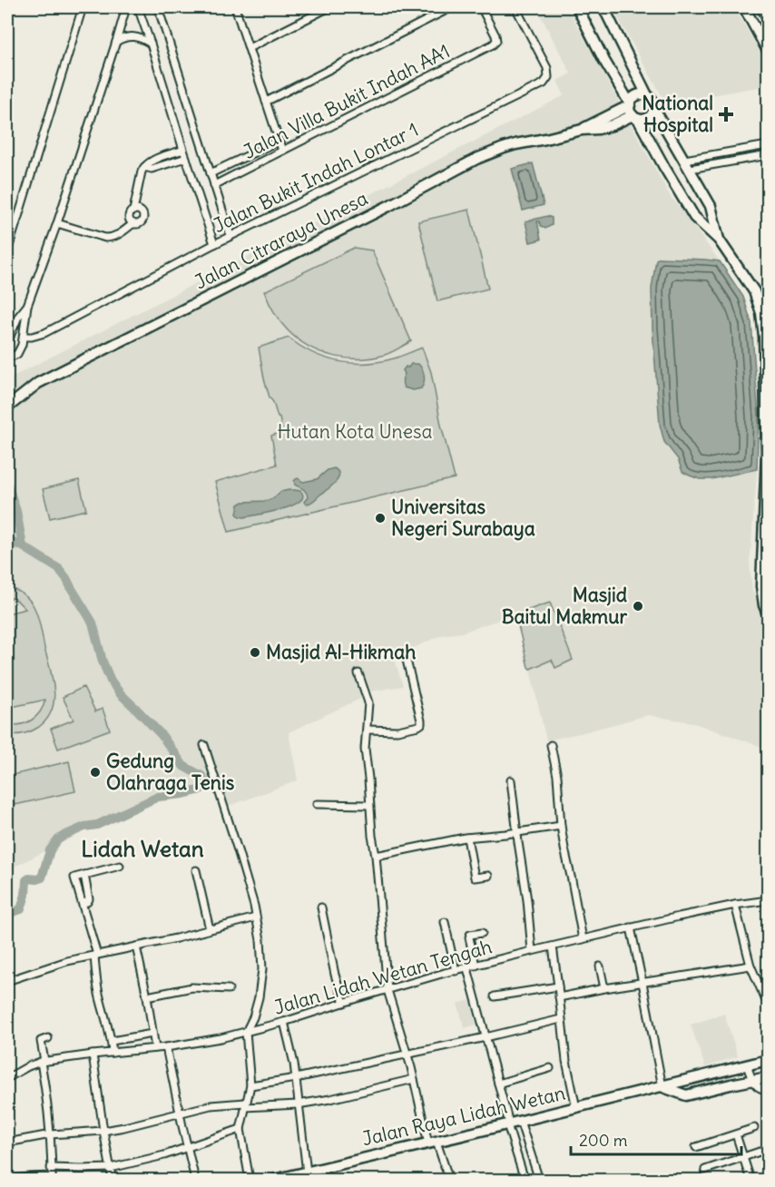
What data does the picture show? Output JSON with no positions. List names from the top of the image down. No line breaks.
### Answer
{"streets":{"main road":["Jalan Citraraya Unesa","Jalan Raya Lidah Wetan"],"street":["Jalan Villa Bukit Indah AA1","Jalan Bukit Indah Lontar 1","Jalan Lidah Wetan Tengah"]},"districts":["Lidah Wetan"],"parks":["Hutan Kota Unesa"],"places":{"health":["National Hospital"],"other":["Universitas Negeri Surabaya","Masjid Baitul Makmur","Masjid Al-Hikmah","Gedung Olahraga Tenis"]},"scale_bar":"200 m"}
